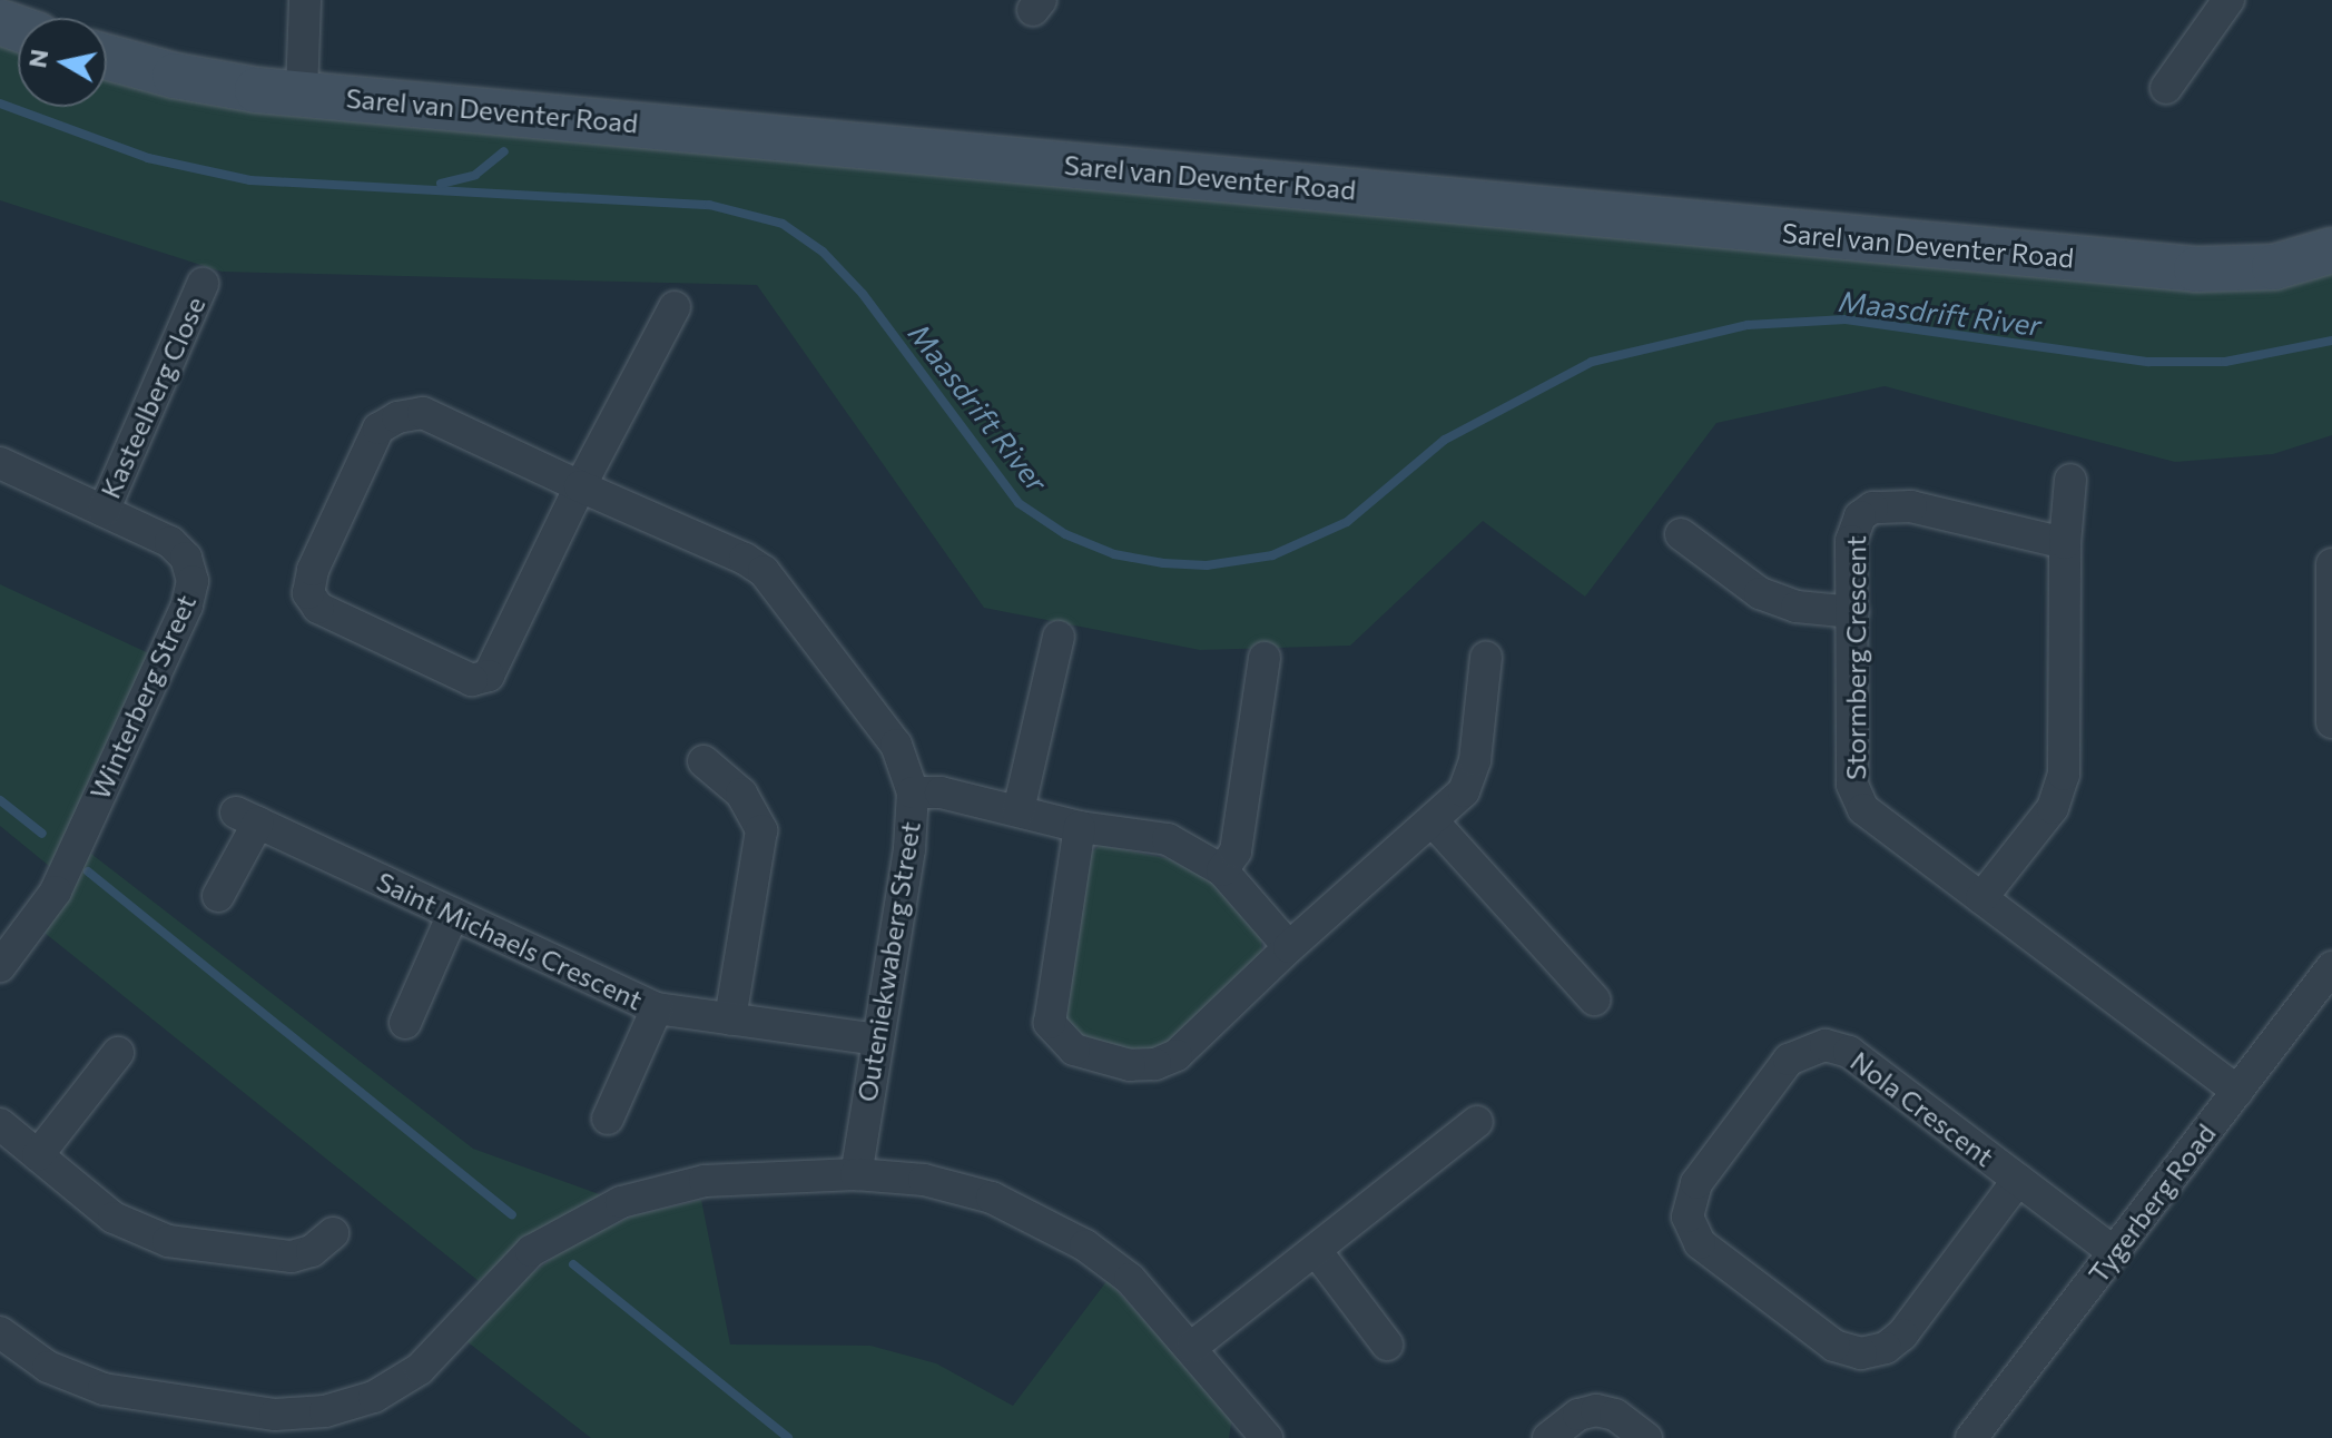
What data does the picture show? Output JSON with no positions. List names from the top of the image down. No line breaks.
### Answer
{"streets":{"street":["Sarel van Deventer Road","Kasteelberg Close","Stormberg Crescent","Winterberg Street","Saint Michaels Crescent","Outeniekwaberg Street","Nola Crescent","Tygerberg Road"]},"crossings":[["Kasteelberg Close","Winterberg Street"],["Stormberg Crescent","Tygerberg Road"],["Saint Michaels Crescent","Outeniekwaberg Street"],["Nola Crescent","Tygerberg Road"]],"water":["Maasdrift River"],"north":"left"}
